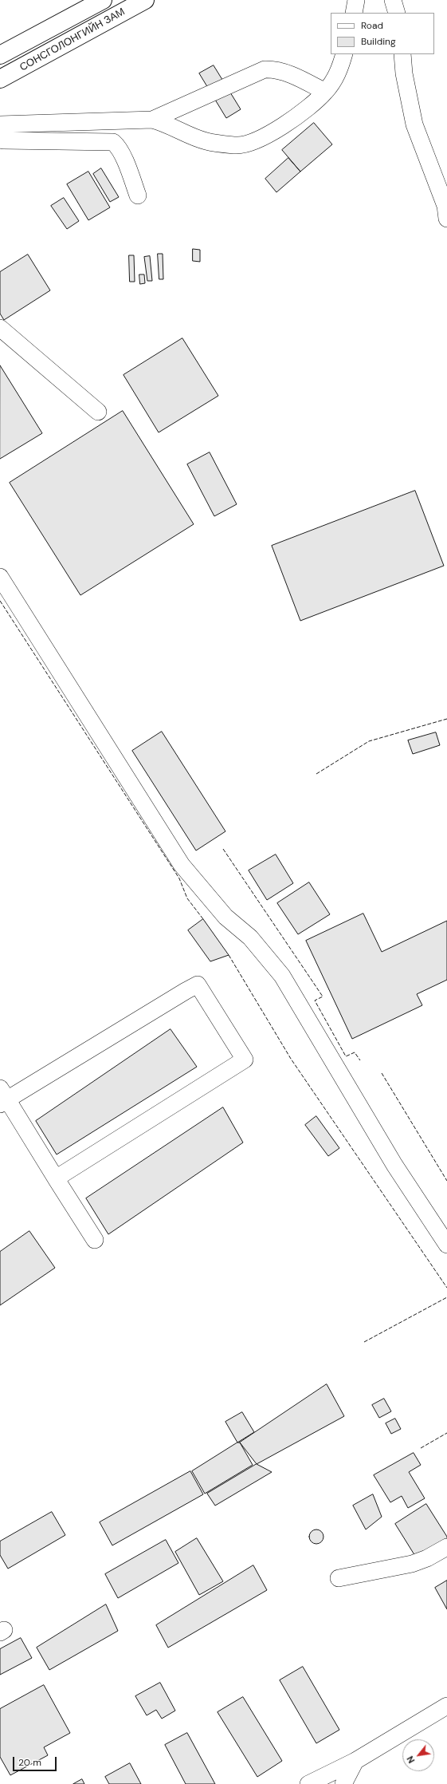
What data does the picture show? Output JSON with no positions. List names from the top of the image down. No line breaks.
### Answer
{"streets":{"main road":["СОНСГОЛОНГИЙН ЗАМ"]},"legend":["Road","Building"],"scale_bar":"20 m","north":"bottom left"}
